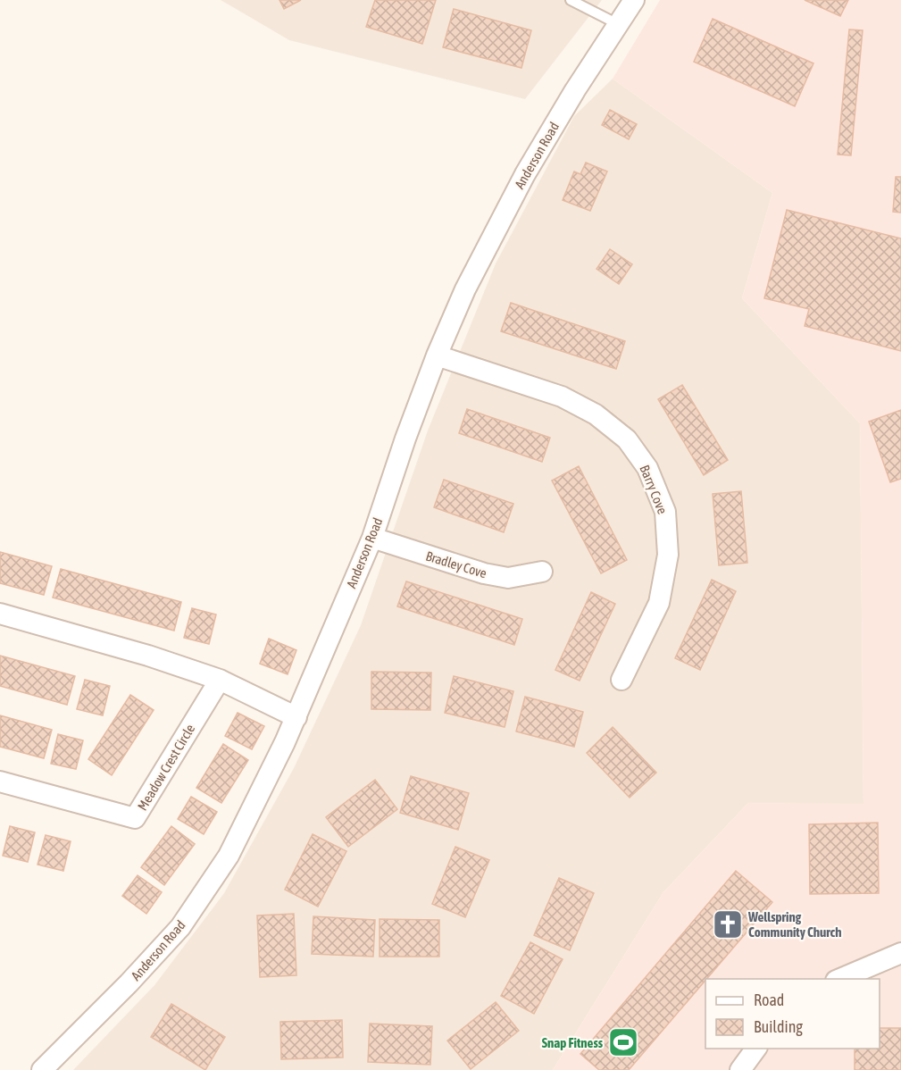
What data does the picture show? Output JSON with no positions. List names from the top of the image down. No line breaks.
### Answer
{"streets":{"street":["Anderson Road","Barry Cove","Bradley Cove","Meadow Crest Circle"]},"crossings":[["Anderson Road","Barry Cove"],["Anderson Road","Bradley Cove"]],"places":{"church":["Wellspring Community Church"],"sports":["Snap Fitness"]},"legend":["Road","Building"]}
